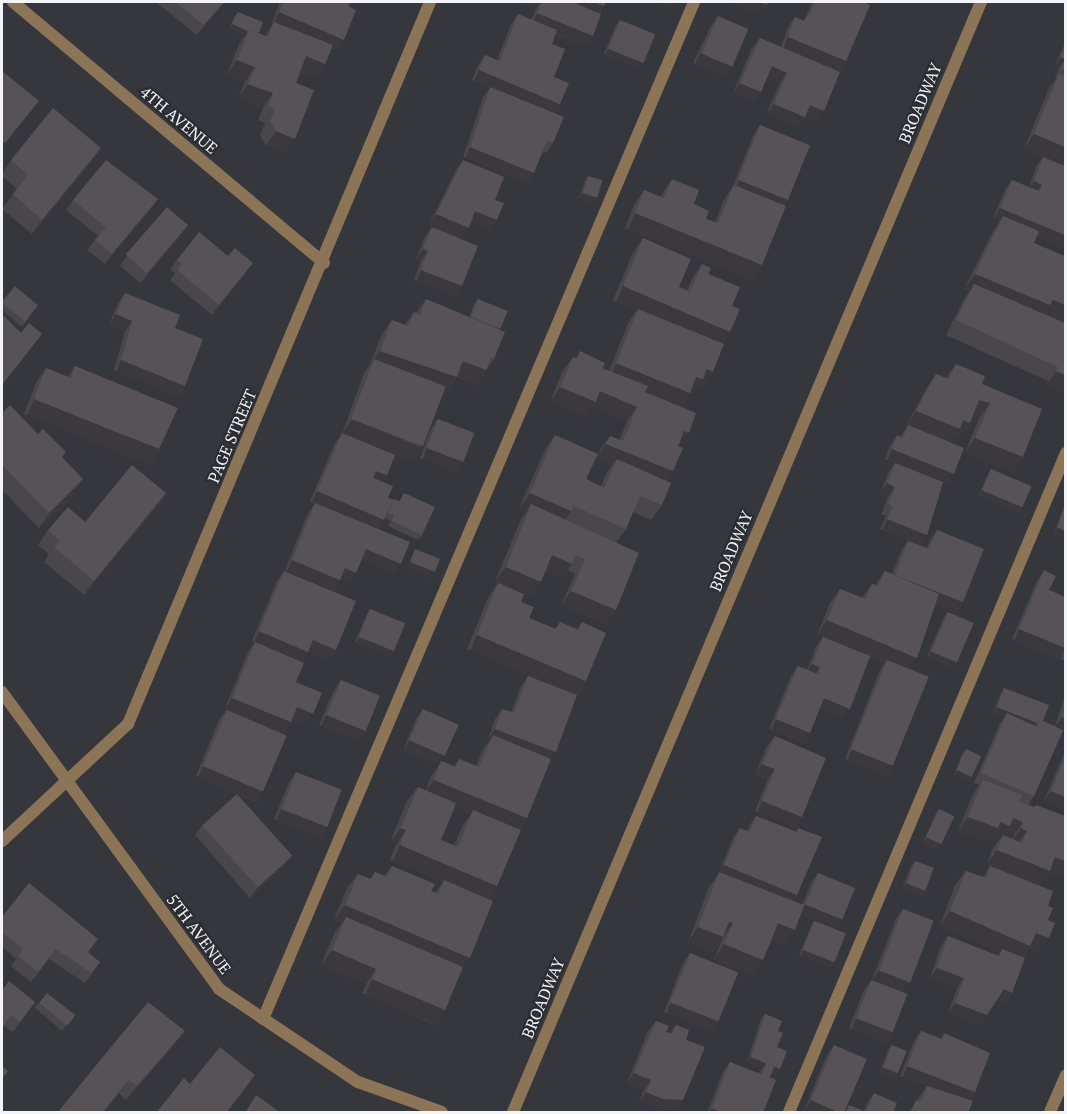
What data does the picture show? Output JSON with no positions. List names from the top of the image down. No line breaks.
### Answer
{"streets":{"street":["BROADWAY","4TH AVENUE","PAGE STREET","5TH AVENUE"]},"crossings":[["4TH AVENUE","PAGE STREET"],["PAGE STREET","5TH AVENUE"]]}
